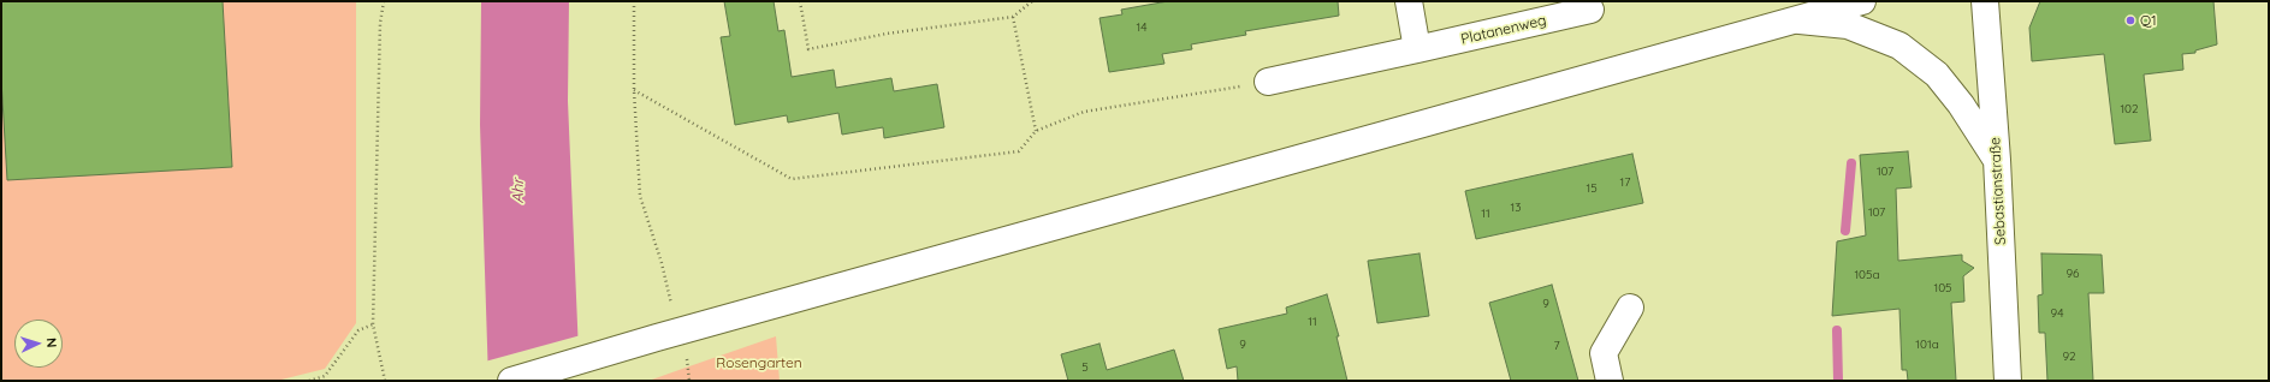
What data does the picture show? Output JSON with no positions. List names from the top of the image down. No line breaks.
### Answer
{"streets":{"main road":["Platanenweg","Sebastianstraße"]},"water":["Ahr"],"parks":["Rosengarten"],"places":["Q1"],"house_numbers":["14","102","107","17","15","13","107","11","96","105a","105","9","94","11","9","101a","7","92","5"],"north":"right"}
